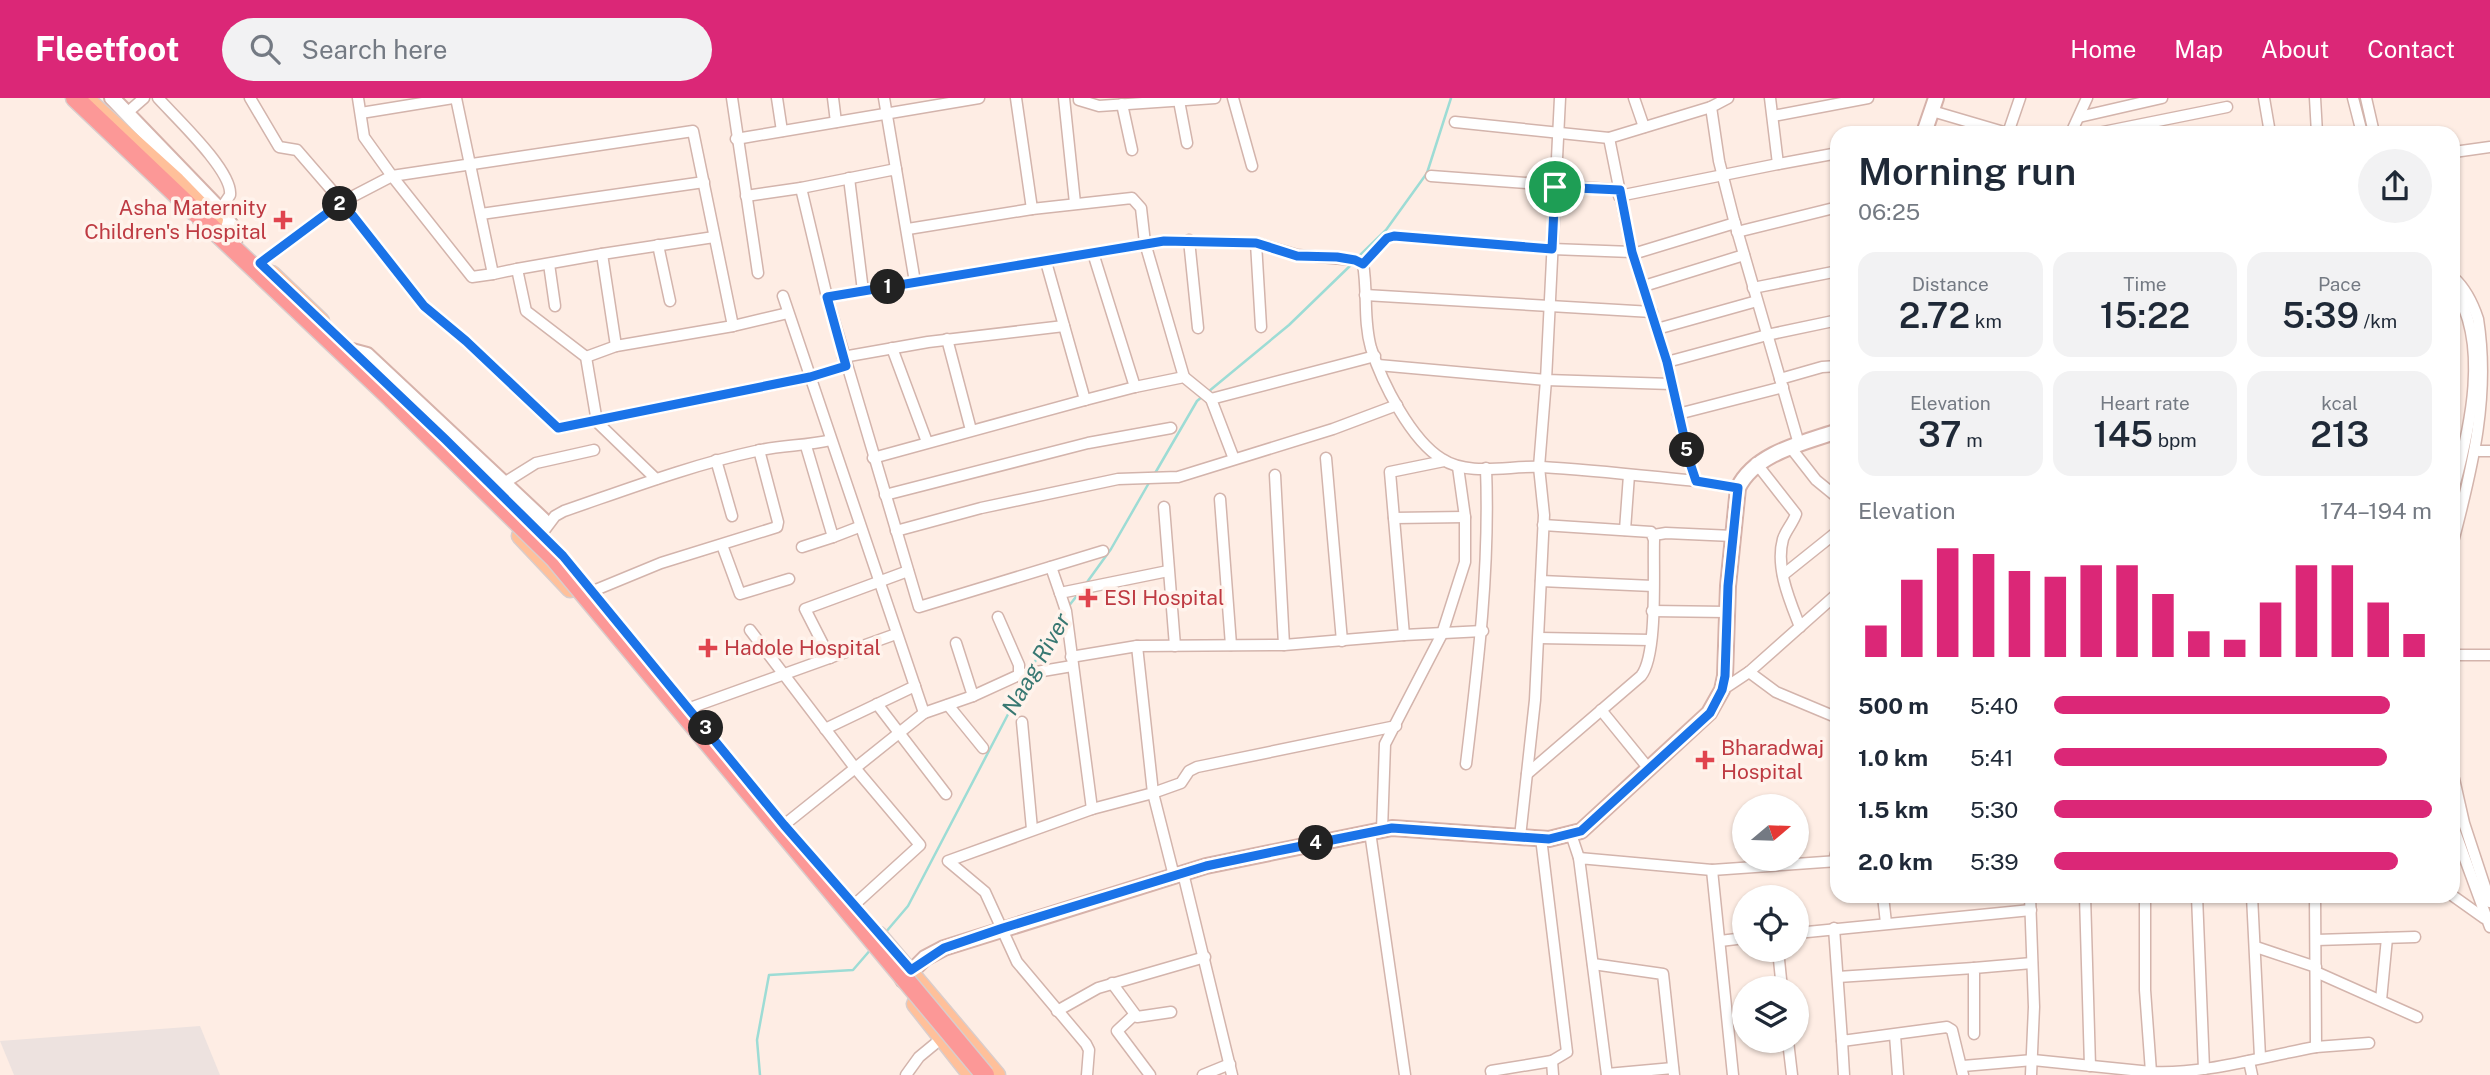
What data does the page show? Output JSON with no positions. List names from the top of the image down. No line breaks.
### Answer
{"water":["Naag River"],"places":{"health":["Asha Maternity Children's Hospital","ESI Hospital","Hadole Hospital","Bharadwaj Hospital"]},"north":"right","page":{"header":"Fleetfoot","search":"Search here","nav":["Home","Map","About","Contact"],"heading":["Morning run","06:25"],"pins":["2","1","5","3","4"],"stats":[["Distance","2.72 km"],["Time","15:22"],["Pace","5:39 /km"],["Elevation","37 m"],["Heart rate","145 bpm"],["kcal","213"]],"chart":["Elevation","174–194 m"],"list":[{"name":"500 m","note":"5:40"},{"name":"1.0 km","note":"5:41"},{"name":"1.5 km","note":"5:30"},{"name":"2.0 km","note":"5:39"}]}}
